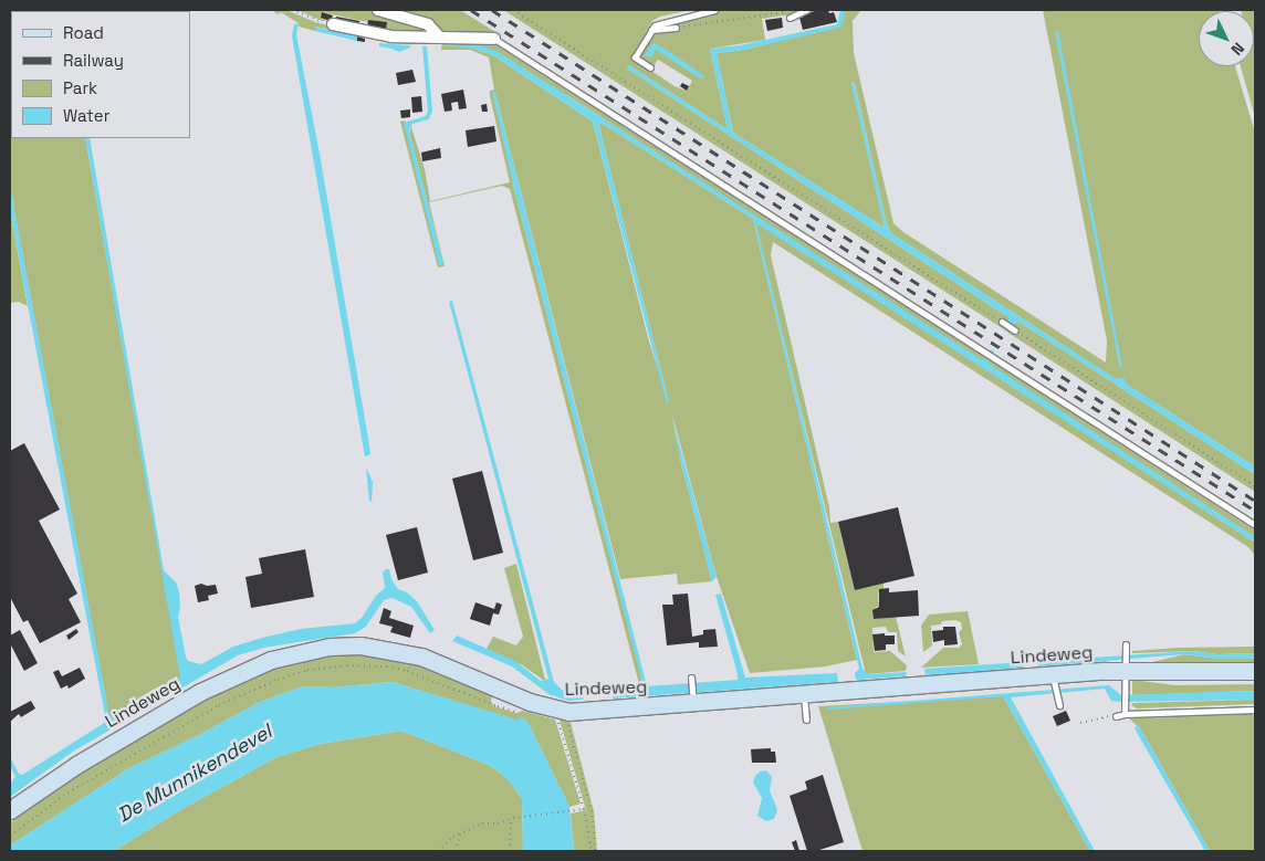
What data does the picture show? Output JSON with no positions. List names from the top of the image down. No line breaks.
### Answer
{"streets":{"main road":["Lindeweg"]},"water":["De Munnikendevel"],"legend":["Road","Railway","Park","Water"],"north":"bottom right"}
